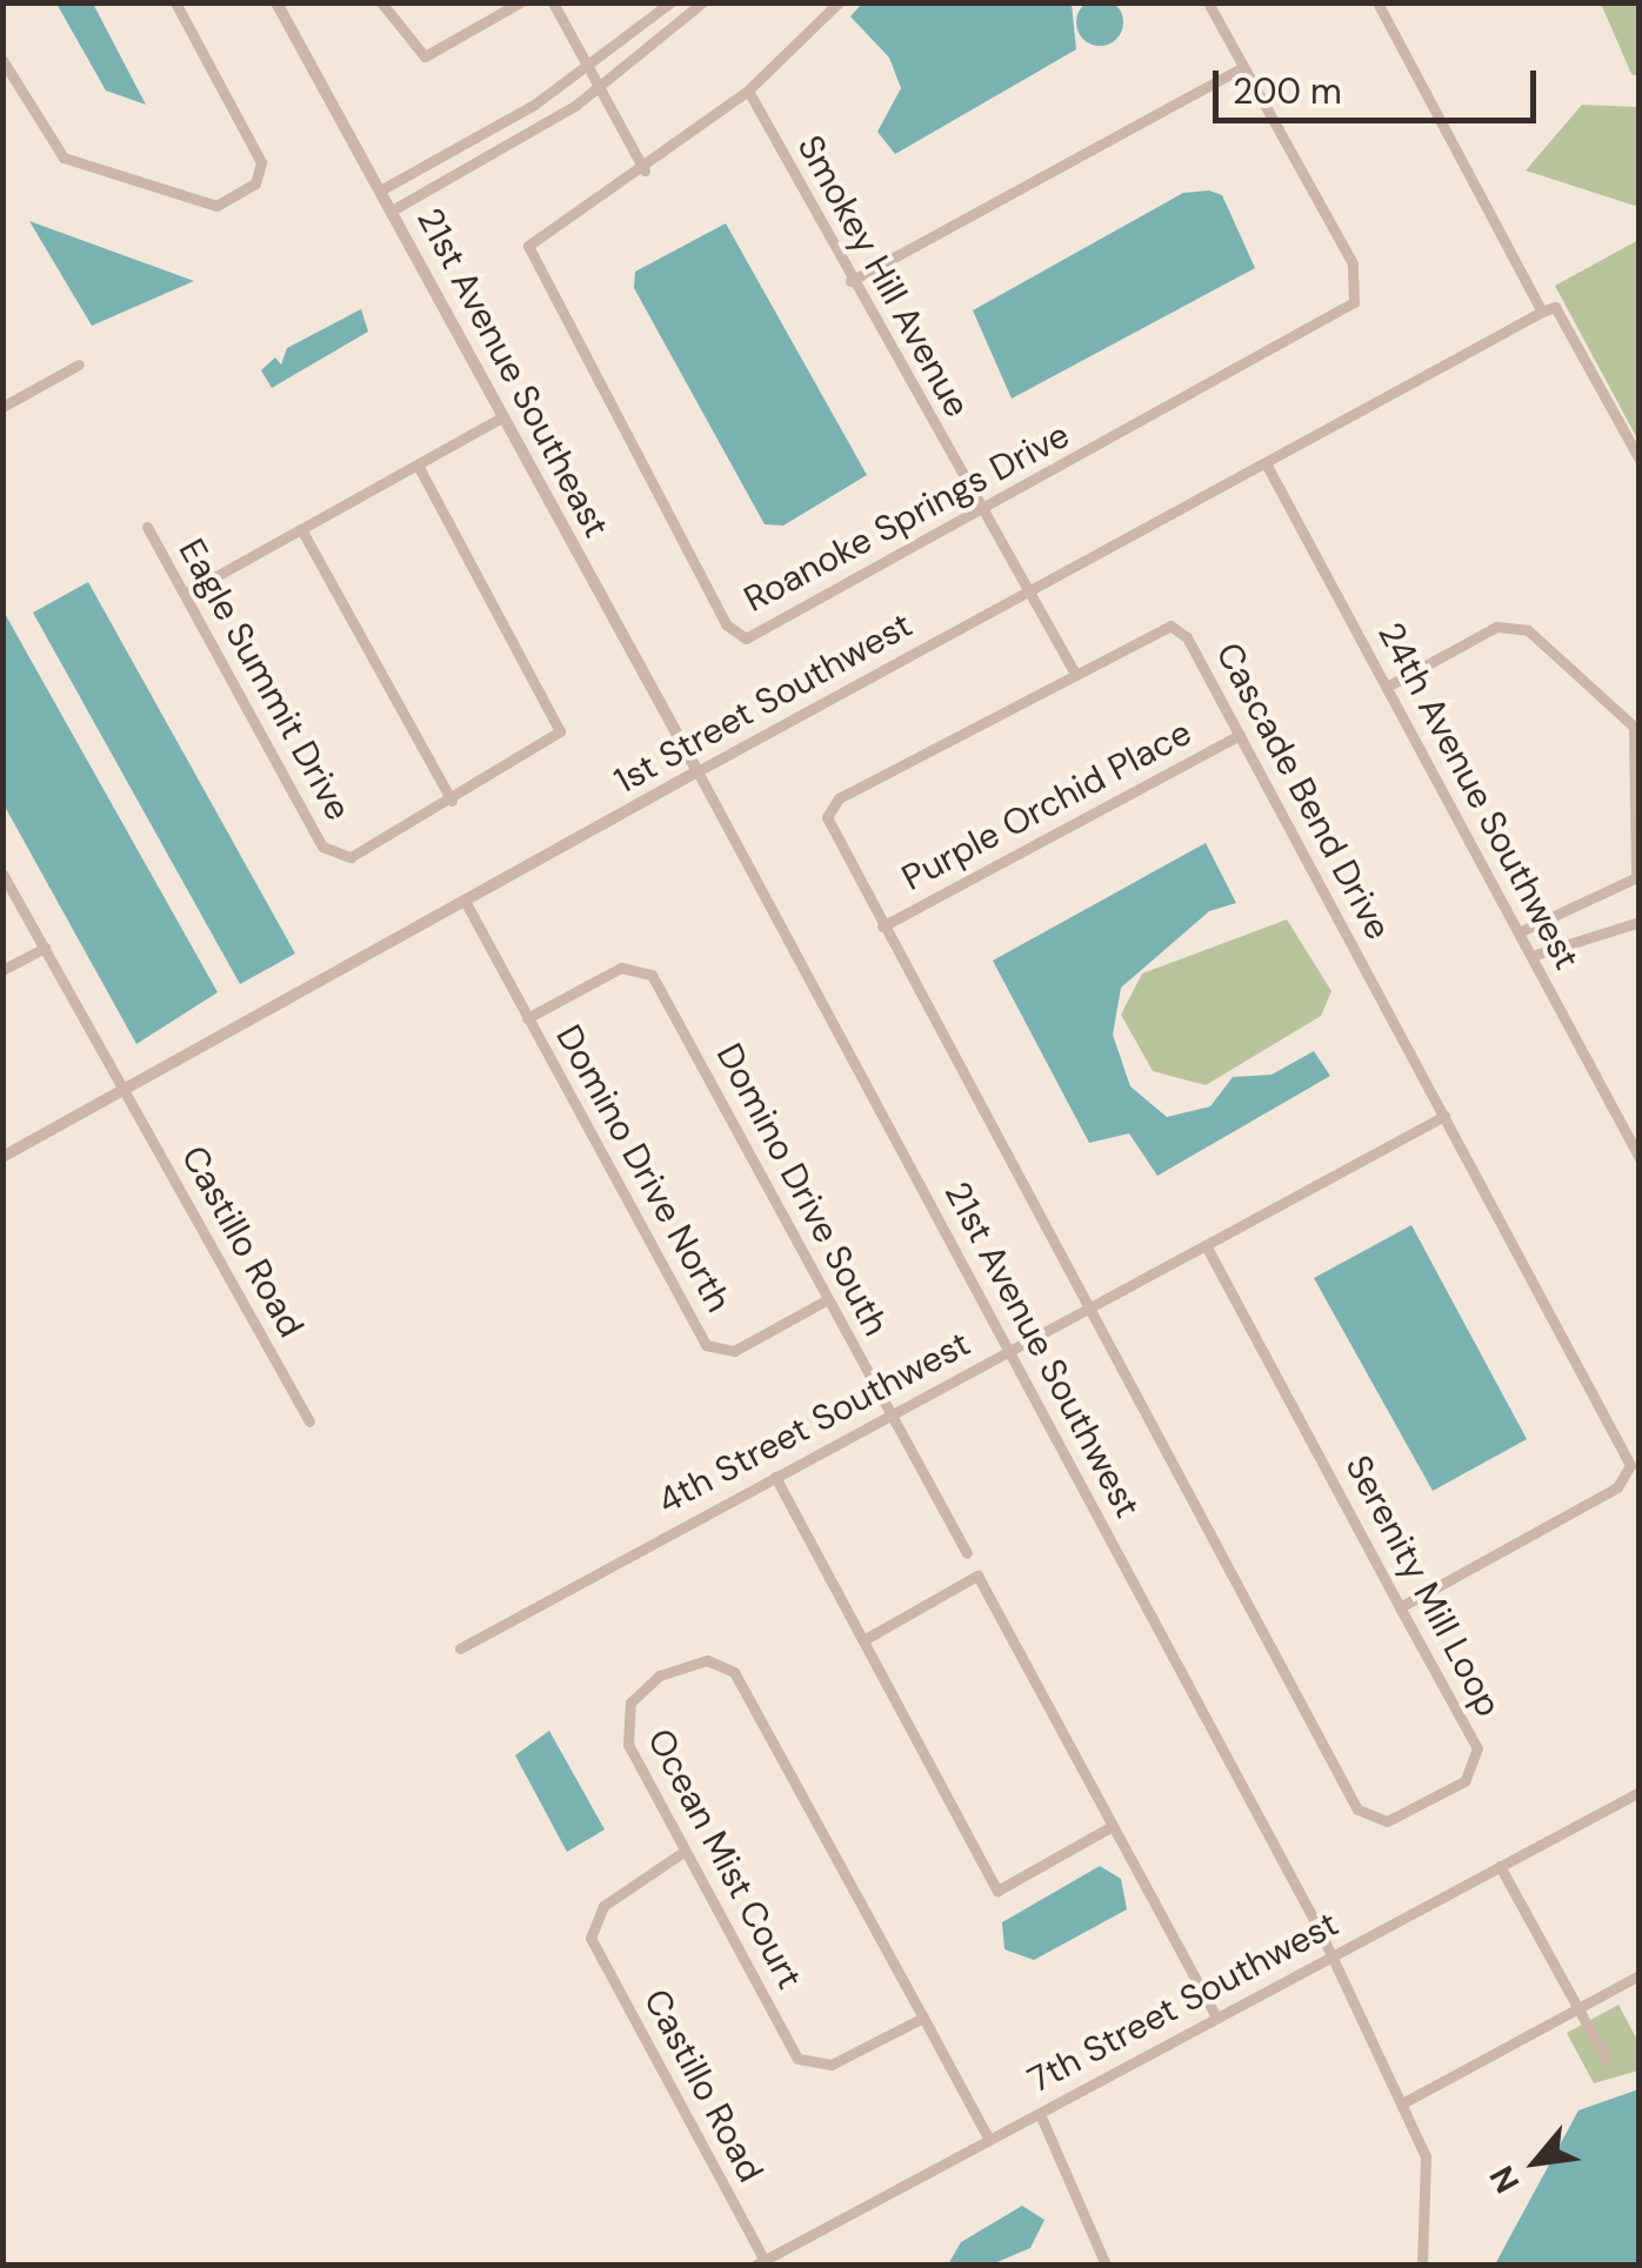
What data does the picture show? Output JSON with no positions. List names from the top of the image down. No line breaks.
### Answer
{"streets":{"street":["Smokey Hill Avenue","21st Avenue Southeast","Roanoke Springs Drive","Eagle Summit Drive","1st Street Southwest","Cascade Bend Drive","24th Avenue Southwest","Purple Orchid Place","Domino Drive North","Domino Drive South","Castillo Road","21st Avenue Southwest","4th Street Southwest","Serenity Mill Loop","Ocean Mist Court","7th Street Southwest"]},"crossings":[["Smokey Hill Avenue","Roanoke Springs Drive"],["Smokey Hill Avenue","1st Street Southwest"],["Smokey Hill Avenue","Cascade Bend Drive"],["21st Avenue Southeast","1st Street Southwest"],["21st Avenue Southeast","21st Avenue Southwest"],["1st Street Southwest","24th Avenue Southwest"],["1st Street Southwest","Domino Drive North"],["1st Street Southwest","Castillo Road"],["1st Street Southwest","21st Avenue Southwest"],["Cascade Bend Drive","Purple Orchid Place"],["Cascade Bend Drive","4th Street Southwest"],["Cascade Bend Drive","Serenity Mill Loop"],["Domino Drive North","Domino Drive South"],["Domino Drive South","4th Street Southwest"],["Castillo Road","Ocean Mist Court"],["Castillo Road","7th Street Southwest"],["21st Avenue Southwest","4th Street Southwest"],["21st Avenue Southwest","7th Street Southwest"],["4th Street Southwest","Serenity Mill Loop"],["Ocean Mist Court","7th Street Southwest"]],"scale_bar":"200 m","north":"bottom left"}
